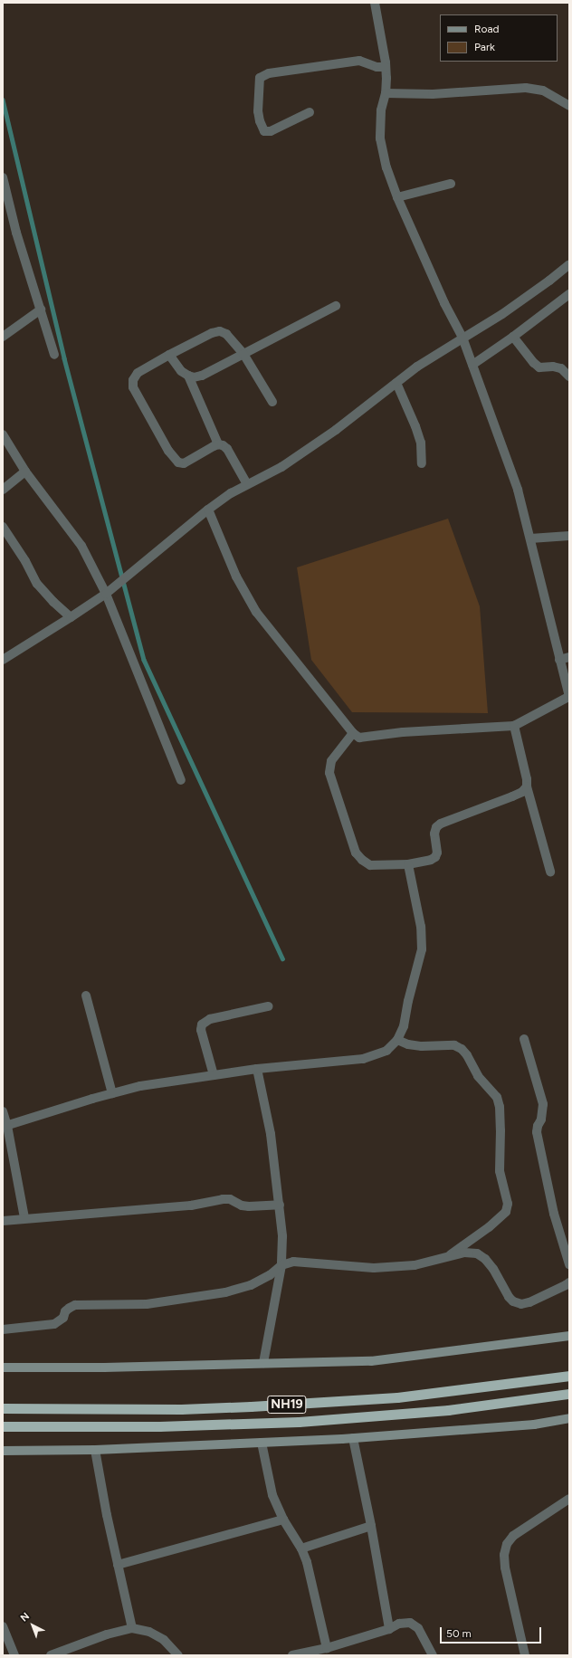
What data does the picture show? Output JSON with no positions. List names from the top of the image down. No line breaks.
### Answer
{"streets":{"highway":["NH19"]},"legend":["Road","Park"],"scale_bar":"50 m","north":"top left"}
